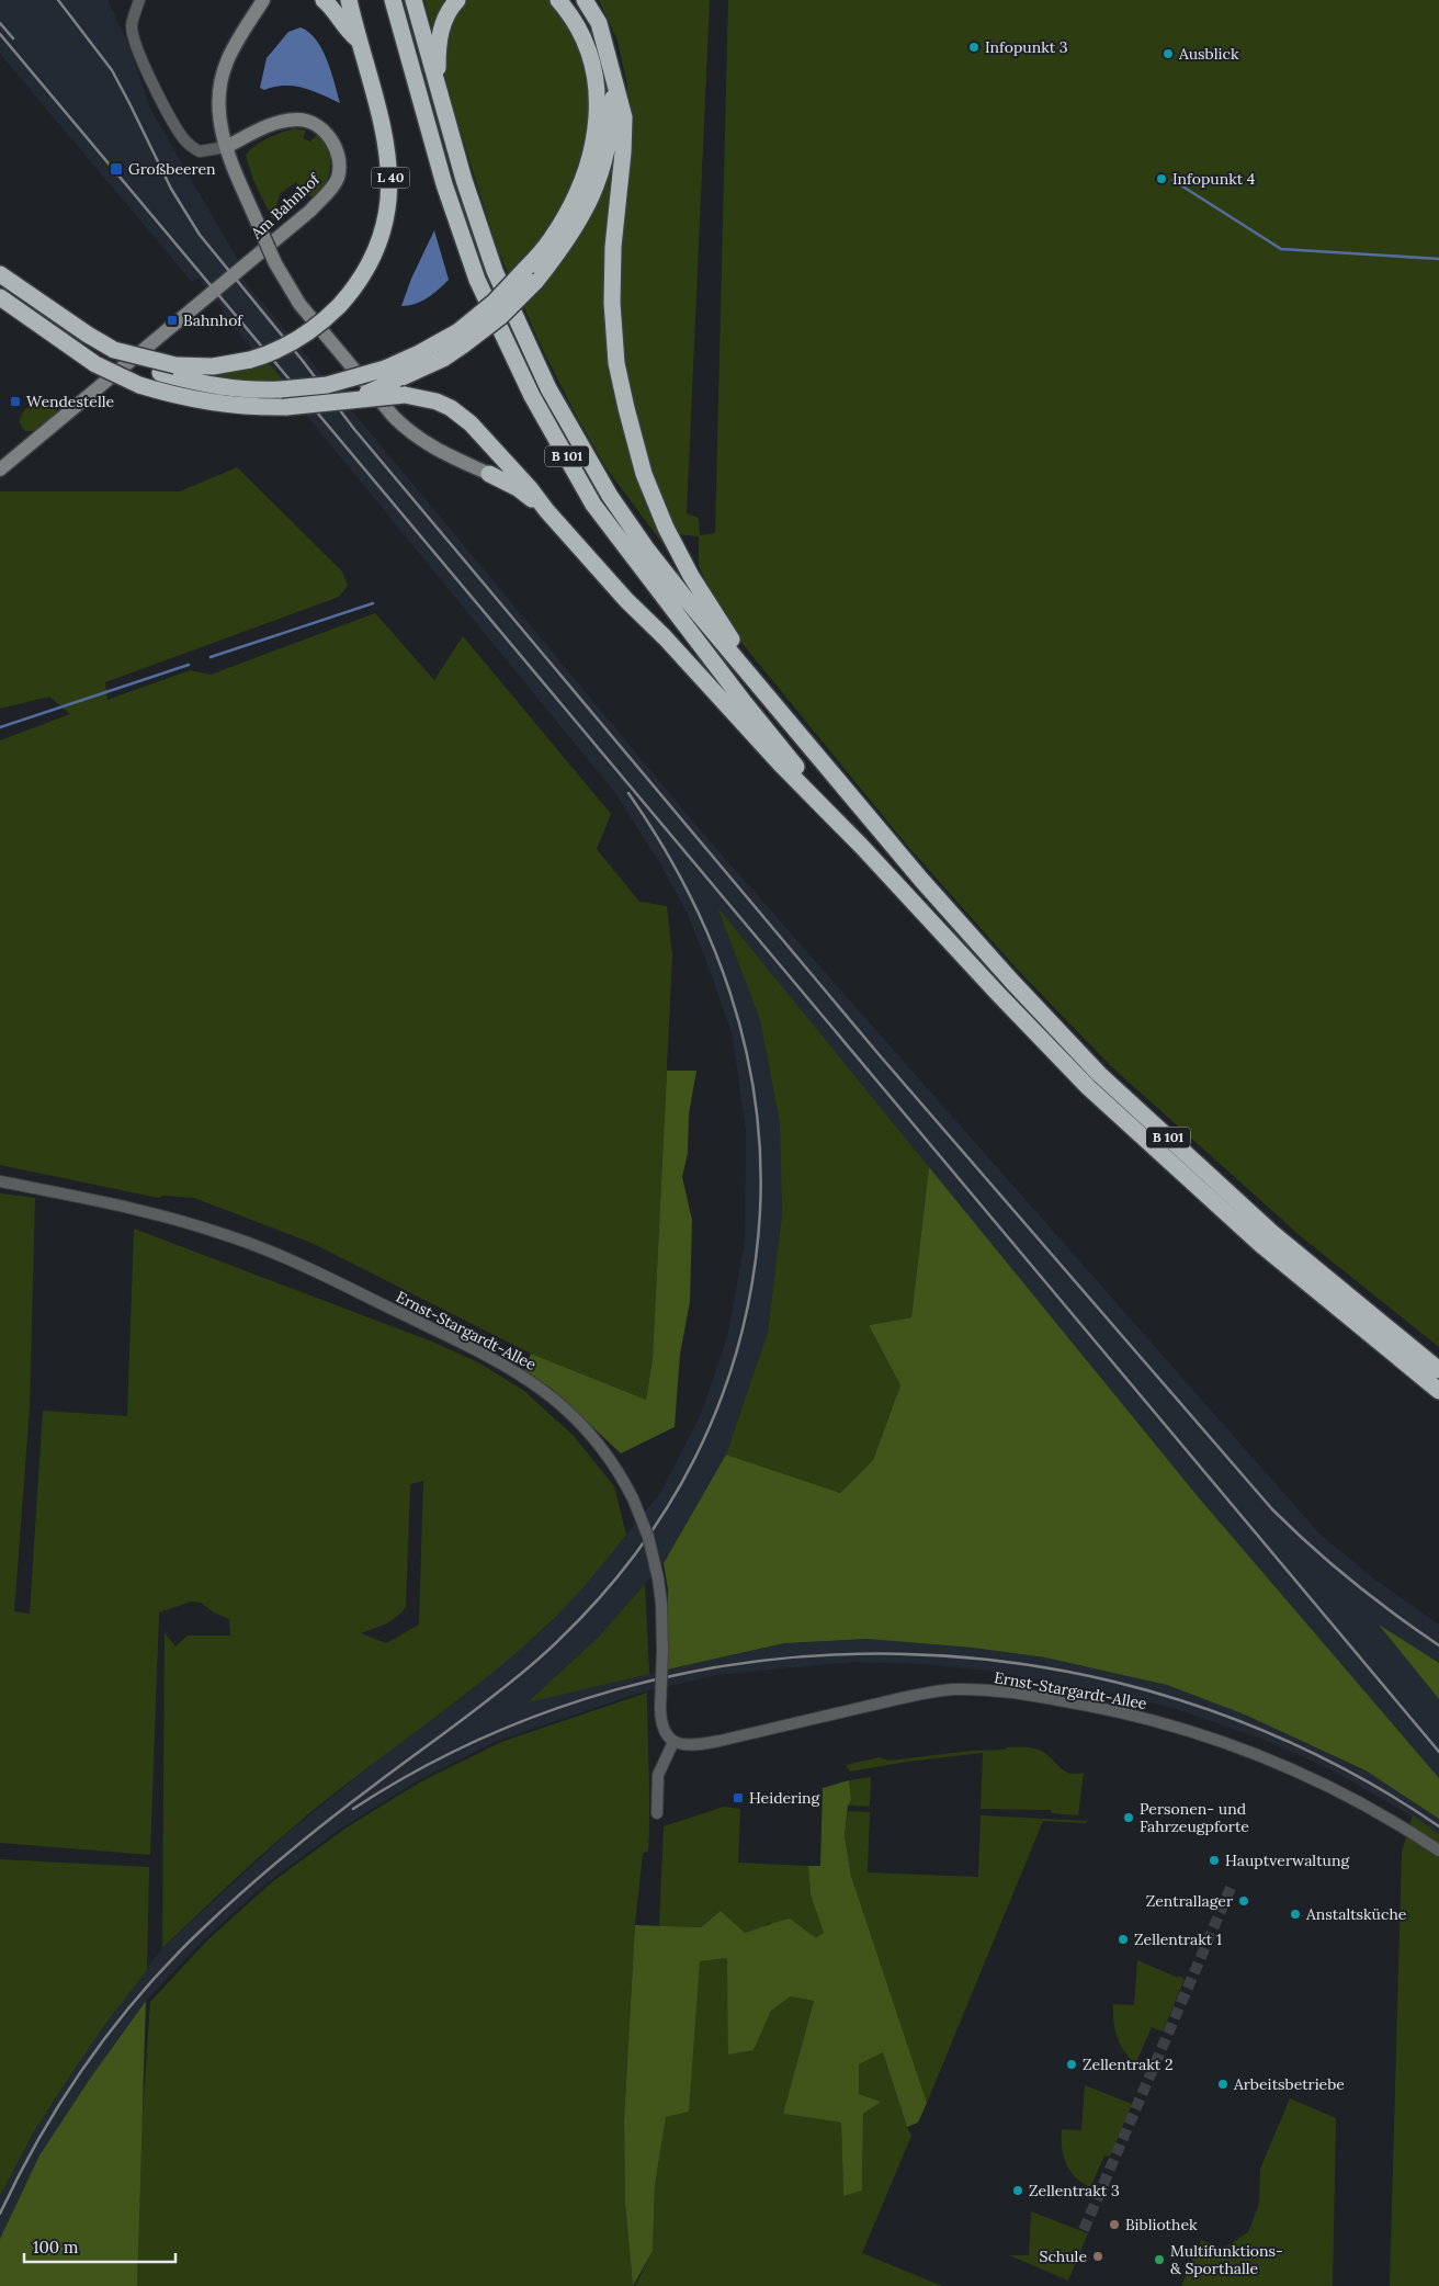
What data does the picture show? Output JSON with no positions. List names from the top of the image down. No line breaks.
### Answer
{"streets":{"highway":["L 40","B 101"],"street":["Am Bahnhof","Ernst-Stargardt-Allee"]},"places":{"other":["Infopunkt 3","Ausblick","Infopunkt 4","Personen- und Fahrzeugpforte","Hauptverwaltung","Zentrallager","Anstaltsküche","Zellentrakt 1","Zellentrakt 2","Arbeitsbetriebe","Zellentrakt 3","Bibliothek","Schule","Multifunktions- & Sporthalle"],"transit":["Großbeeren","Bahnhof","Wendestelle","Heidering"]},"scale_bar":"100 m"}
